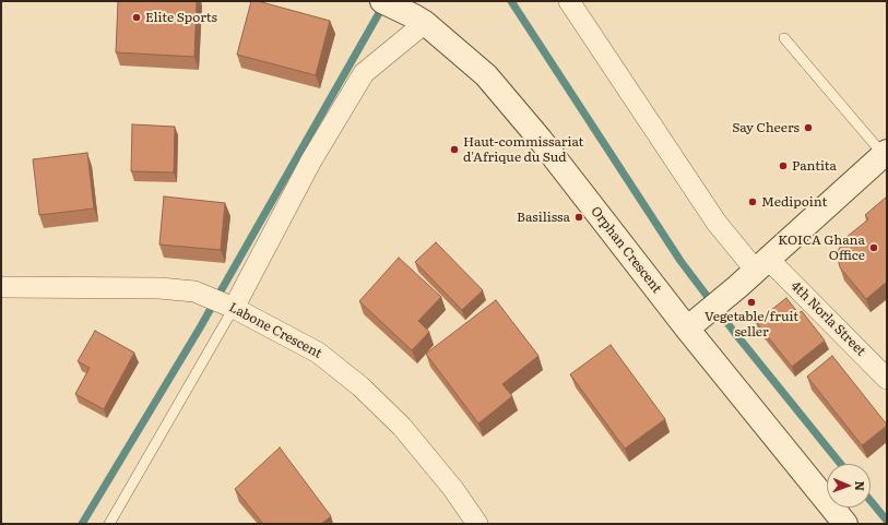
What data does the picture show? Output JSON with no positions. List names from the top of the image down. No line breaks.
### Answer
{"streets":{"street":["Orphan Crescent","4th Norla Street","Labone Crescent"]},"places":["Elite Sports","Say Cheers","Haut-commissariat d'Afrique du Sud","Pantita","Medipoint","Basilissa","KOICA Ghana Office","Vegetable/fruit seller"],"north":"right"}
